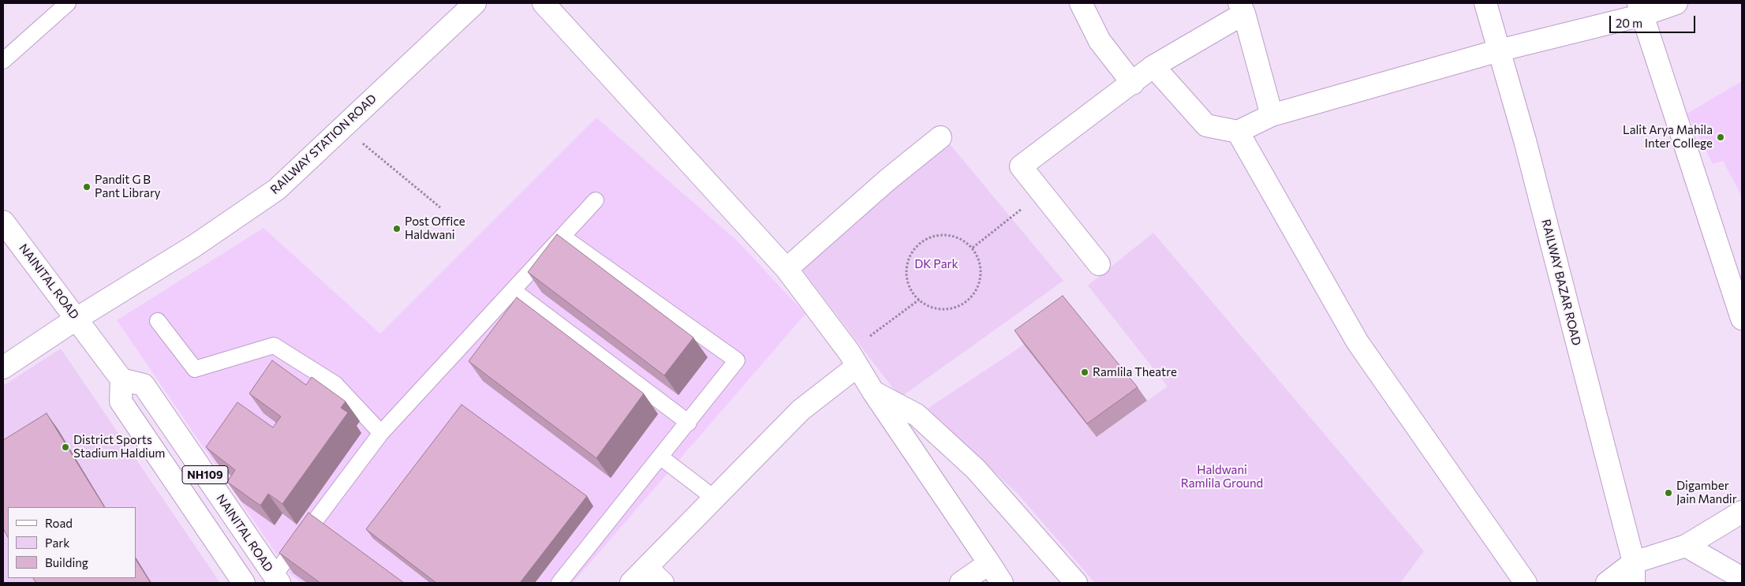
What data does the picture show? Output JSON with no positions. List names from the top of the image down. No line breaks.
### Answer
{"streets":{"main road":["RAILWAY STATION ROAD","NAINITAL ROAD","RAILWAY BAZAR ROAD","NH109"]},"crossings":[["RAILWAY STATION ROAD","NAINITAL ROAD"],["NAINITAL ROAD","NH109"]],"parks":["DK Park","Haldwani Ramlila Ground"],"places":["Lalit Arya Mahila Inter College","Pandit G B Pant Library","Post Office Haldwani","Ramlila Theatre","District Sports Stadium Haldium","Digamber Jain Mandir"],"legend":["Road","Park","Building"],"scale_bar":"20 m"}
